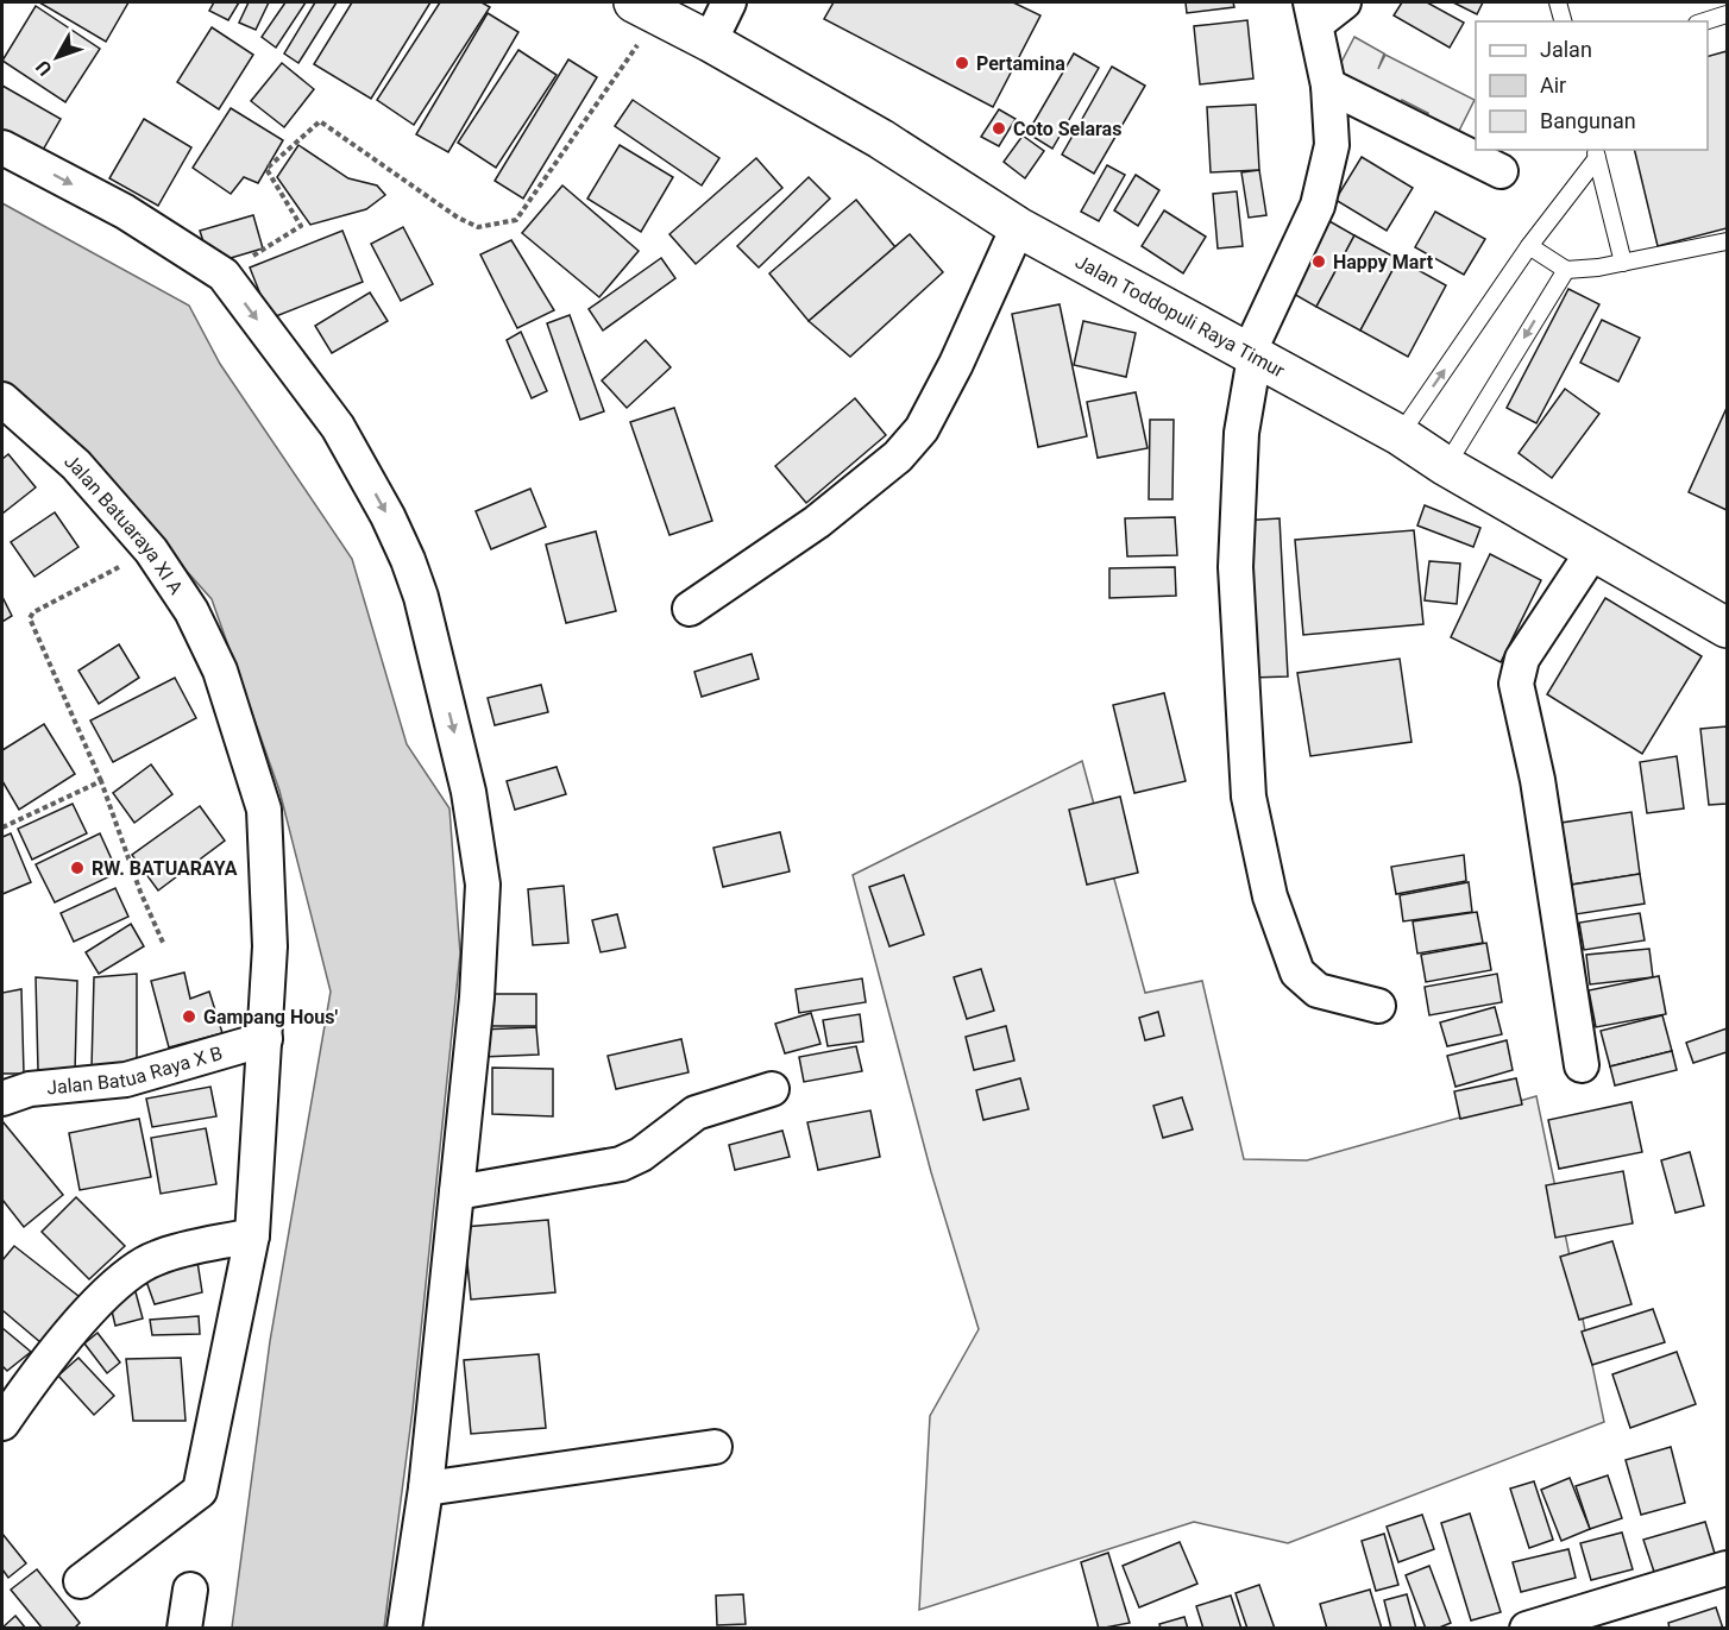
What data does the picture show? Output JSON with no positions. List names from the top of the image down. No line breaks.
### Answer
{"streets":{"main road":["Jalan Toddopuli Raya Timur"],"street":["Jalan Batuaraya XI A","Jalan Batua Raya X B"]},"crossings":[["Jalan Batuaraya XI A","Jalan Batua Raya X B"]],"places":["Pertamina","Coto Selaras","Happy Mart","RW. BATUARAYA","Gampang Hous'"],"legend":["Jalan","Air","Bangunan"],"north":"bottom left"}
